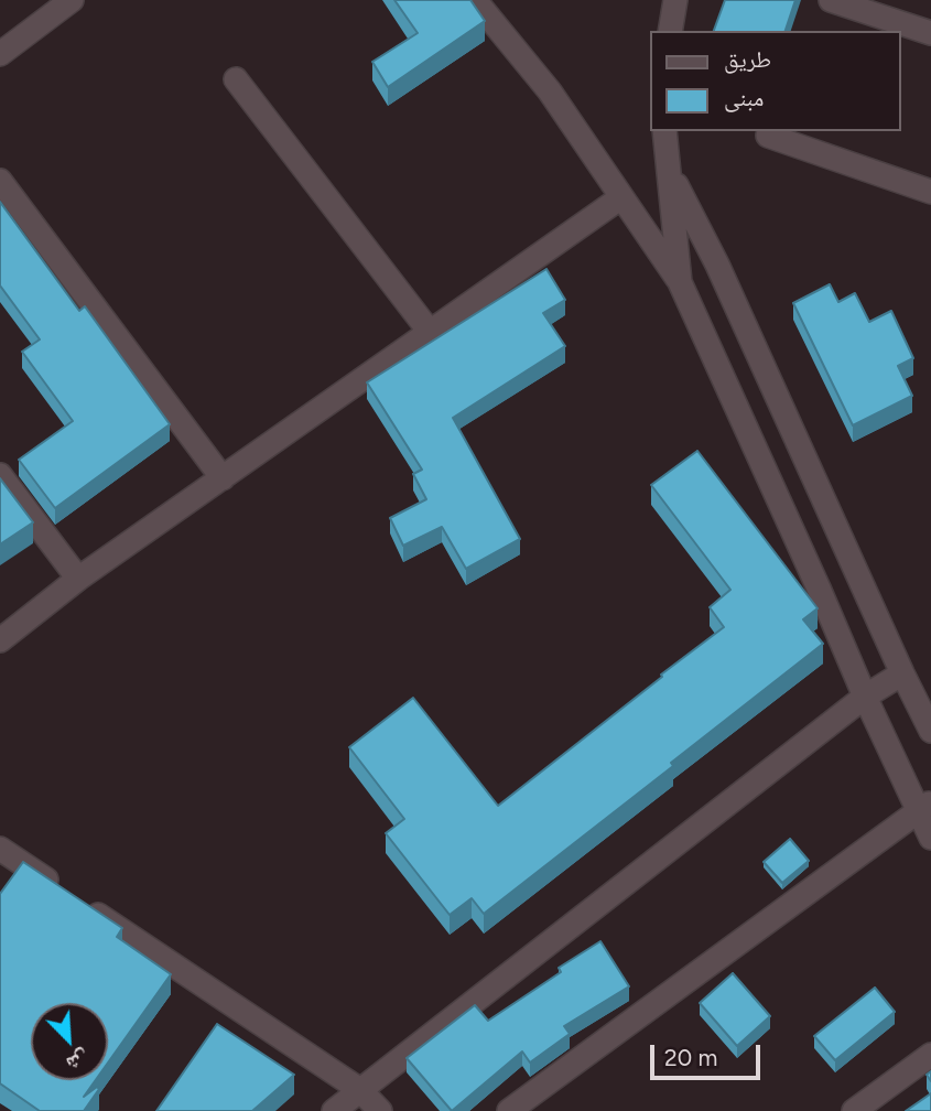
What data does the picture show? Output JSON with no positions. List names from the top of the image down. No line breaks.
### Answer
{"legend":["طريق","مبنى"],"scale_bar":"20 m","north":"bottom right"}
